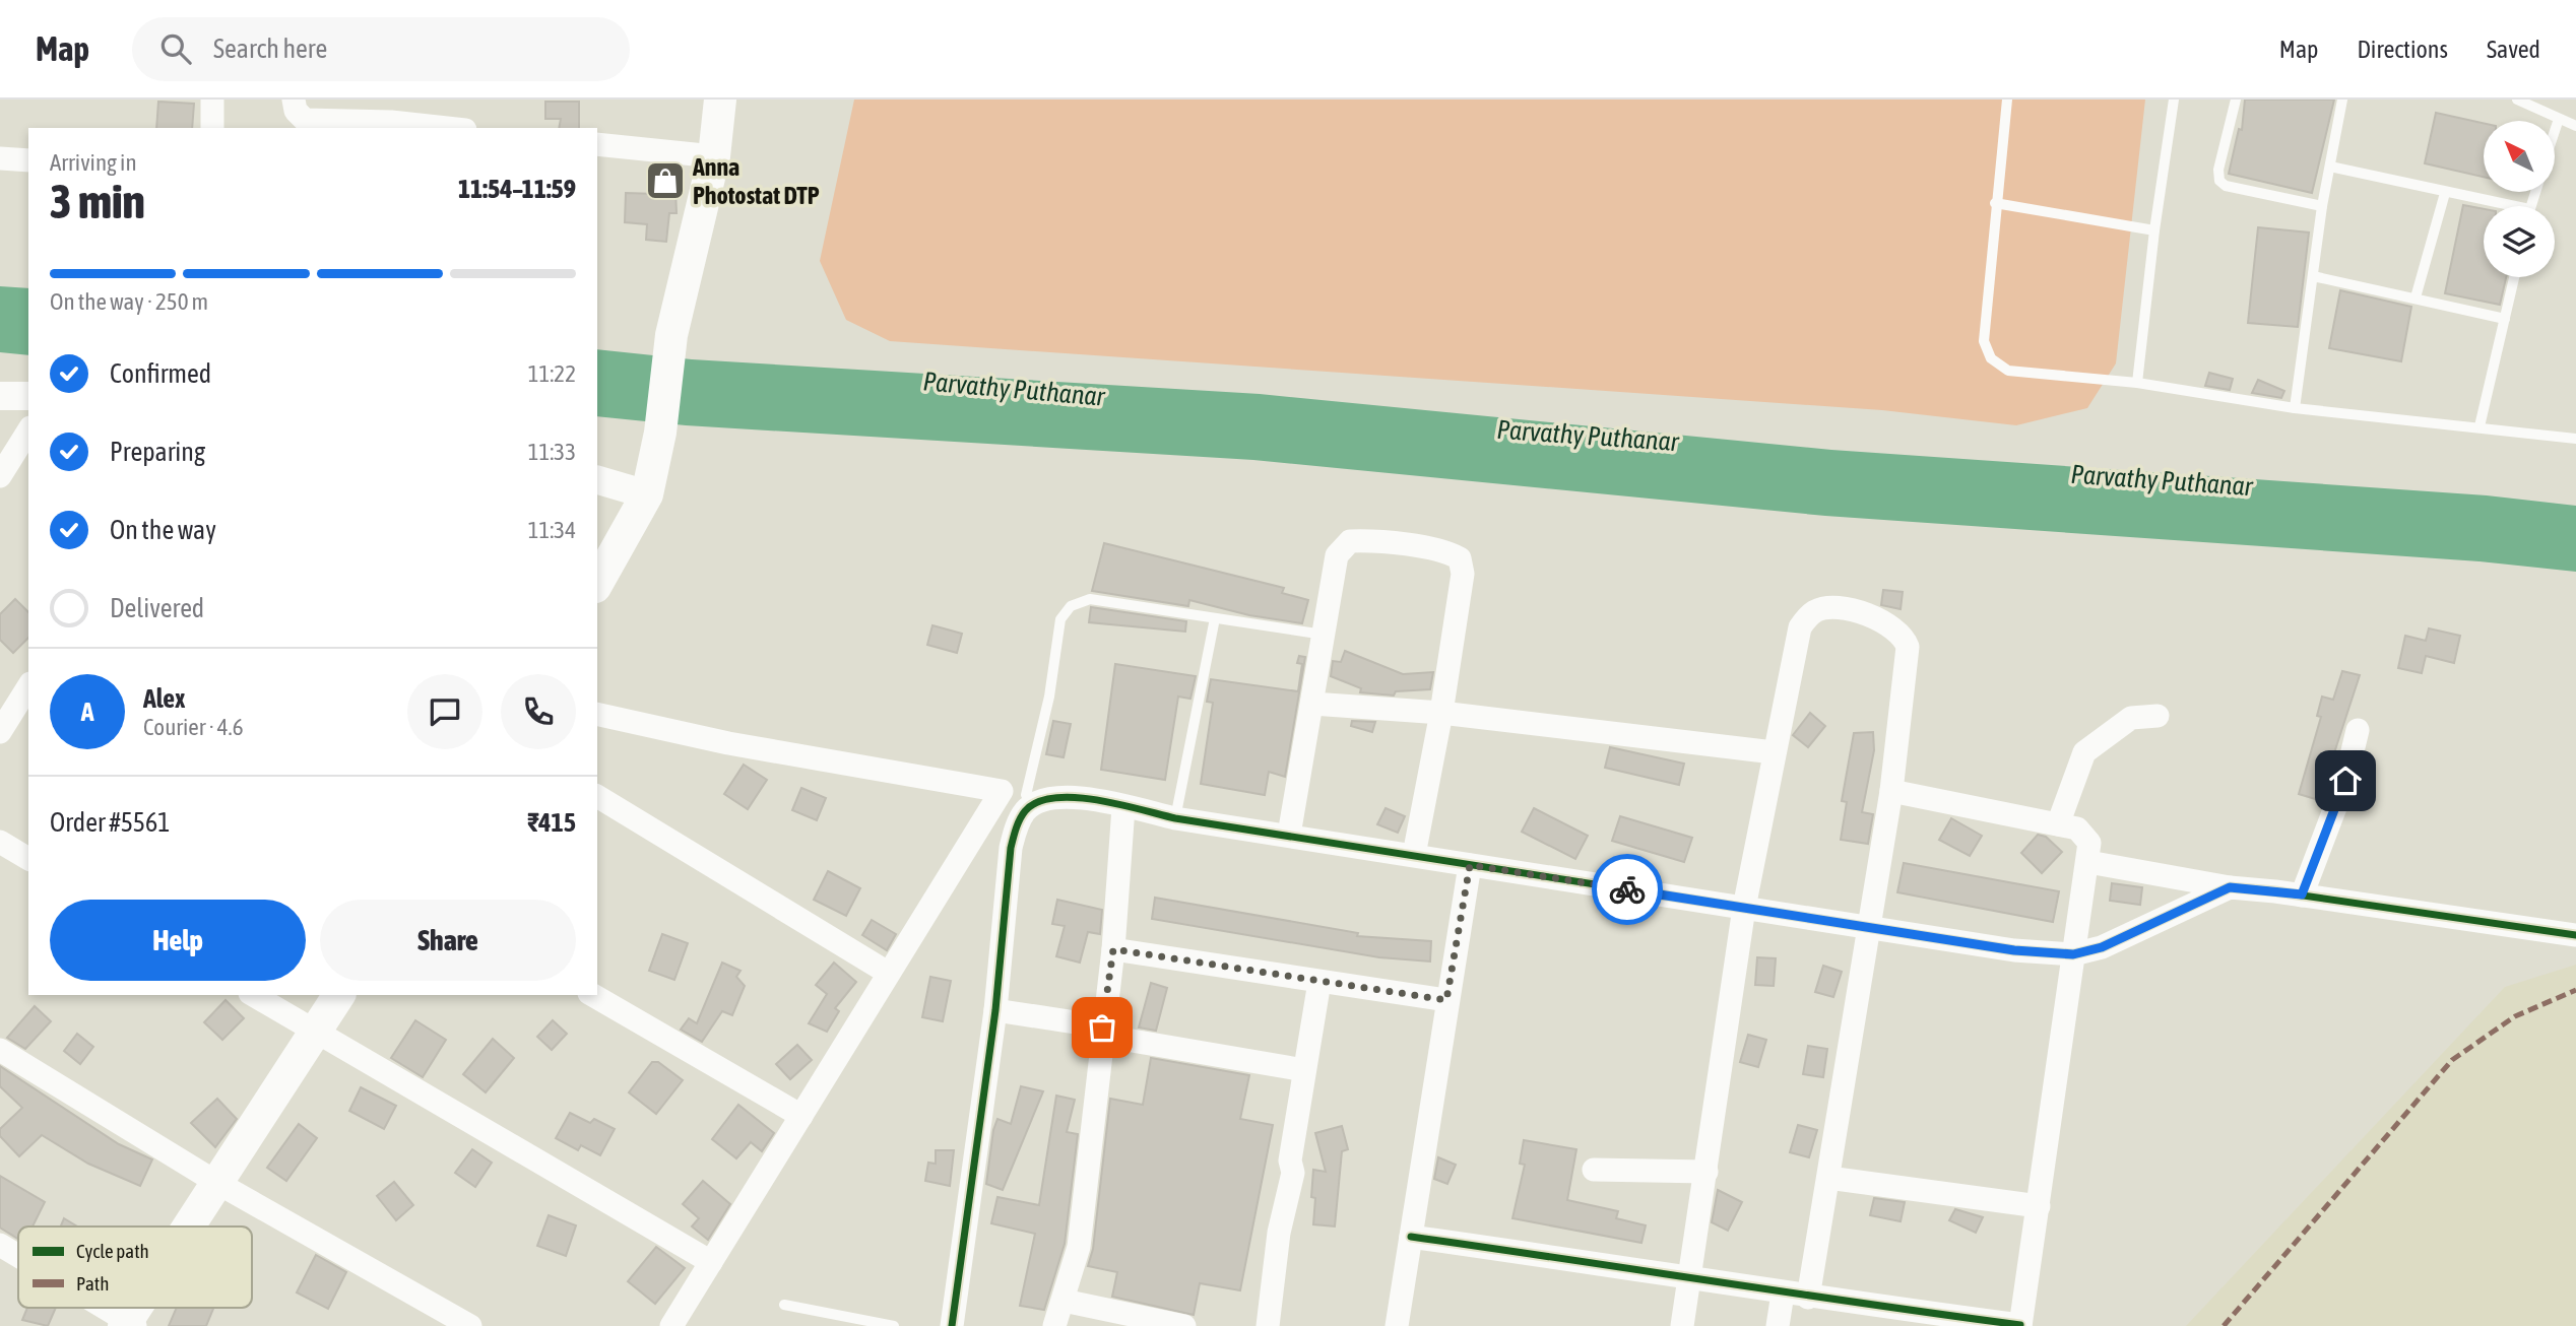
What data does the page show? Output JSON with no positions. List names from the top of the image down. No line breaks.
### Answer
{"water":["Parvathy Puthanar"],"places":{"shop":["Anna Photostat DTP"]},"legend":["Cycle path","Path"],"north":"top left","page":{"header":"Map","search":"Search here","nav":["Map","Directions","Saved"],"heading":["3 min","Arriving in","11:54–11:59"],"panel":["Alex","Courier · 4.6","Order #5561","₹415"],"bar":"On the way · 250 m","list":[["Confirmed","11:22"],["Preparing","11:33"],["On the way","11:34"],"Delivered"],"round":"A","buttons":["Help","Share"]}}
